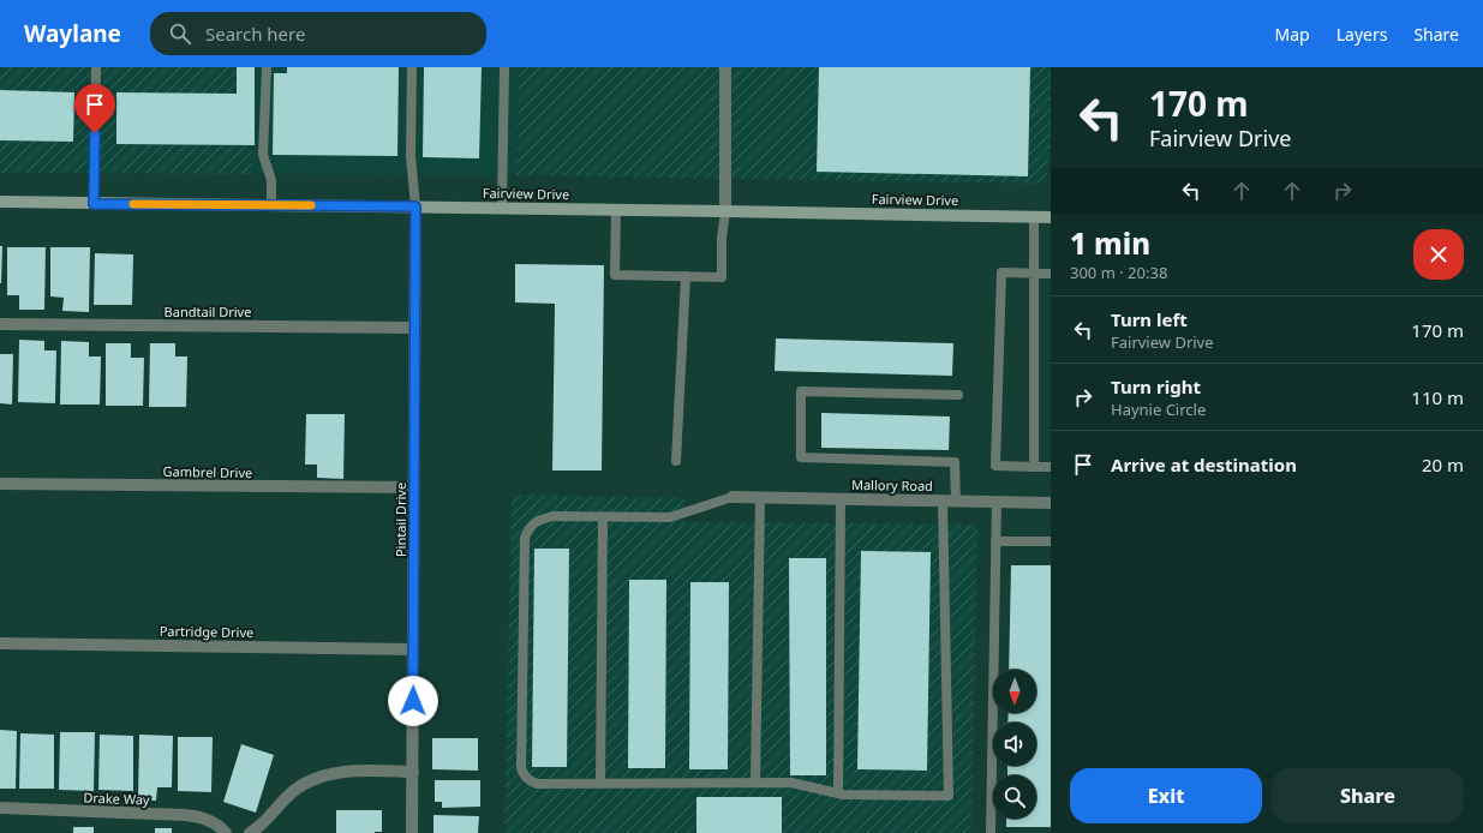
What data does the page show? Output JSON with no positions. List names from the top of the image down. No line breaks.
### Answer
{"streets":{"main road":["Fairview Drive"],"street":["Bandtail Drive","Gambrel Drive","Mallory Road","Pintail Drive","Partridge Drive","Drake Way"]},"crossings":[["Fairview Drive","Pintail Drive"],["Bandtail Drive","Pintail Drive"],["Gambrel Drive","Pintail Drive"],["Pintail Drive","Partridge Drive"]],"north":"bottom","page":{"header":"Waylane","search":"Search here","nav":["Map","Layers","Share"],"turn":["170 m","Fairview Drive"],"heading":["1 min","300 m · 20:38"],"list":[{"name":"Turn left","note":"Fairview Drive","value":"170 m"},{"name":"Turn right","note":"Haynie Circle","value":"110 m"},{"name":"Arrive at destination","value":"20 m"}],"buttons":["Exit","Share"]}}
